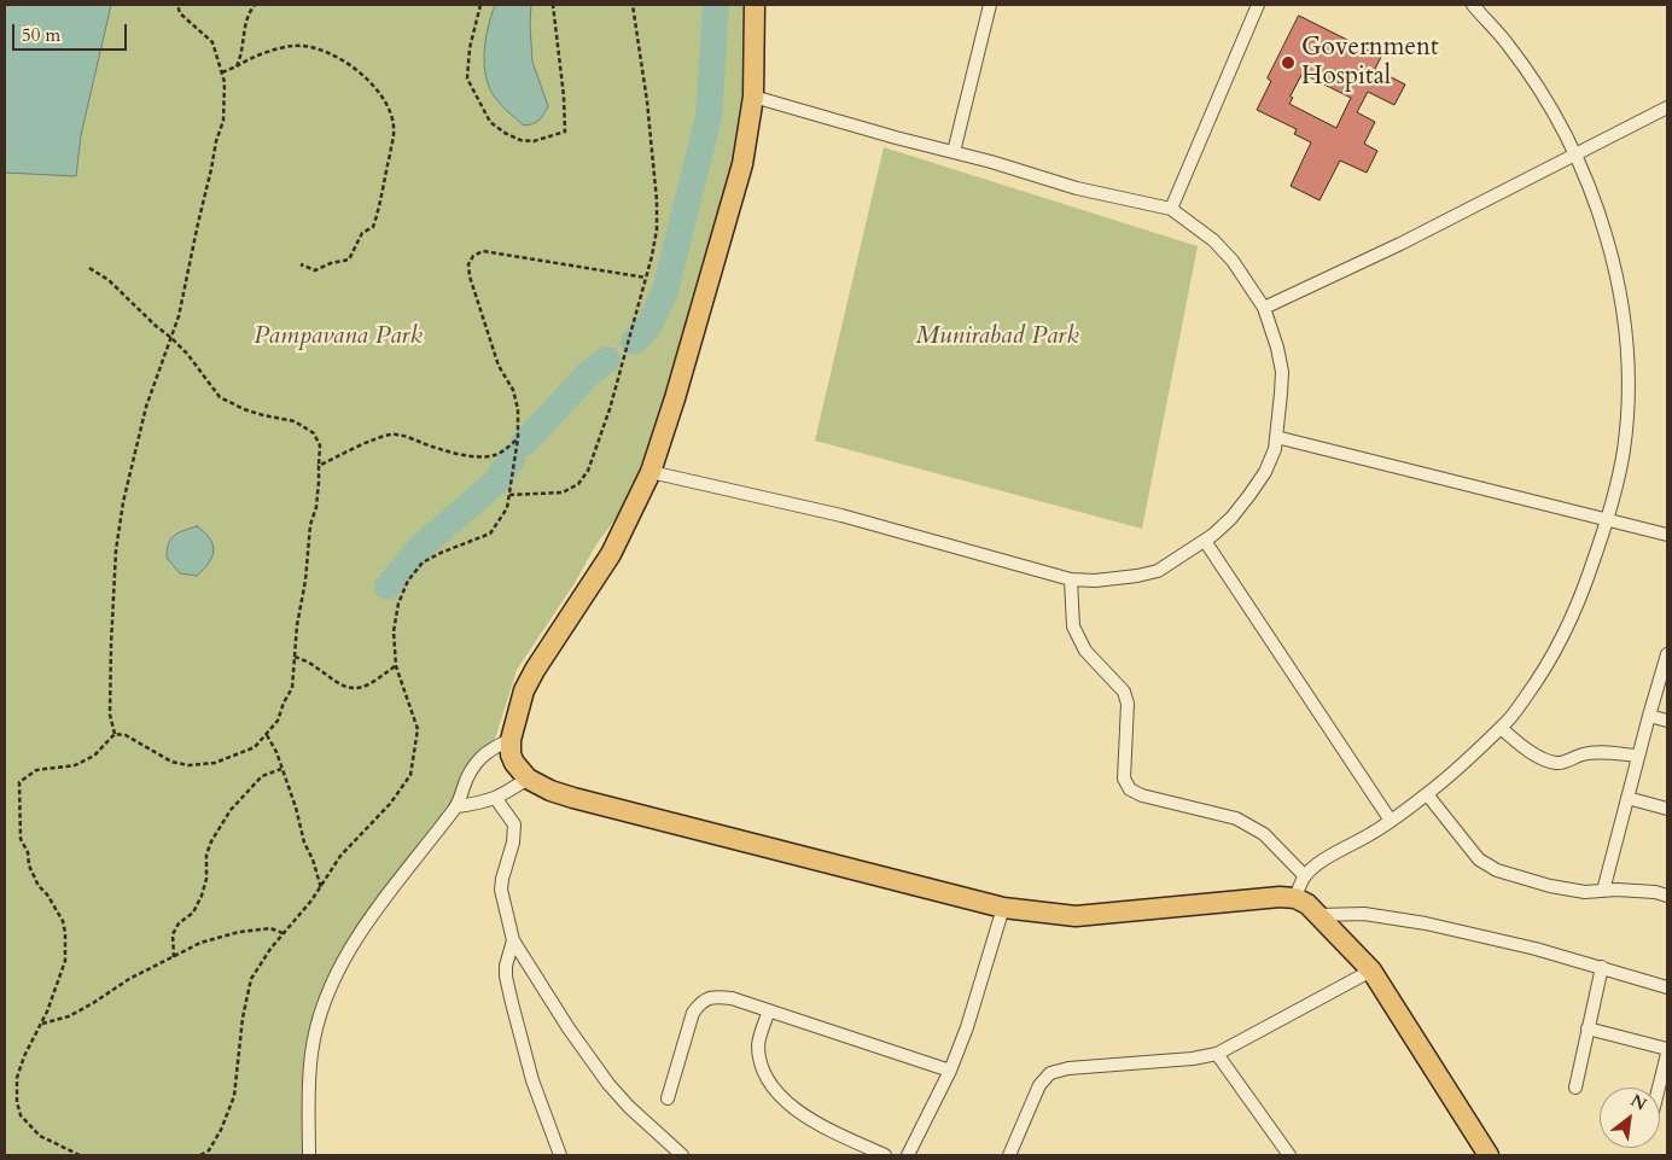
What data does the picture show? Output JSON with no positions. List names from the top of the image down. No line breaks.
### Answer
{"parks":["Pampavana Park","Munirabad Park"],"places":["Government Hospital"],"scale_bar":"50 m","north":"top right"}
